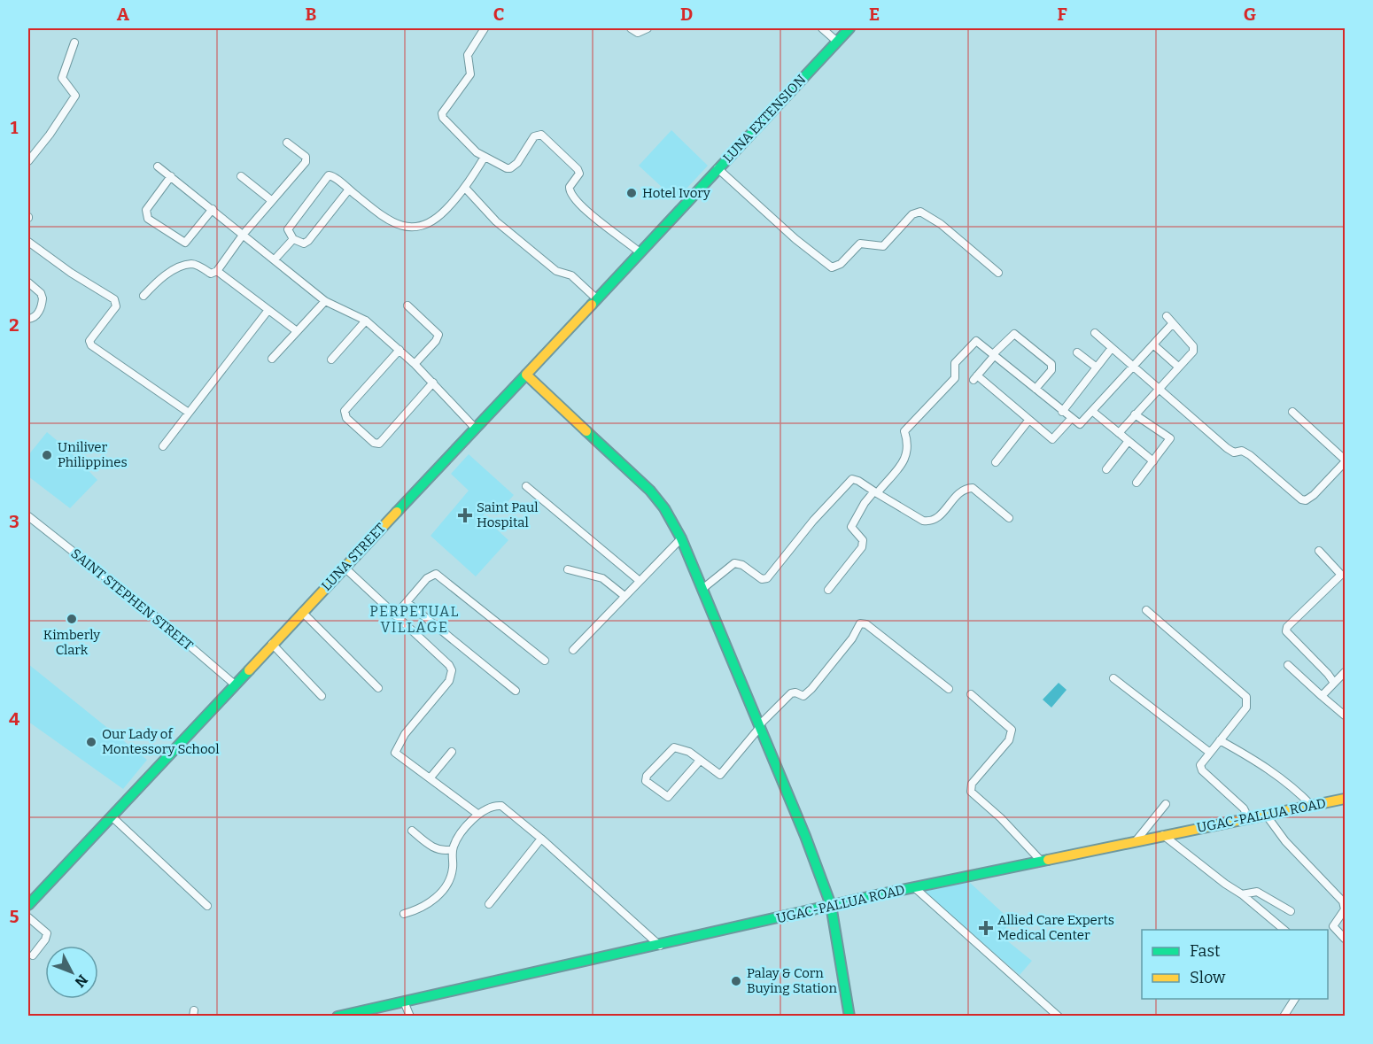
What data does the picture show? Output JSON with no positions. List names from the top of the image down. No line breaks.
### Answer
{"streets":{"main road":["LUNA EXTENSION","LUNA STREET","UGAC-PALLUA ROAD"],"street":["SAINT STEPHEN STREET"]},"crossings":[["LUNA EXTENSION","LUNA STREET"],["LUNA STREET","SAINT STEPHEN STREET"]],"districts":["PERPETUAL VILLAGE"],"places":{"other":["Hotel Ivory","Uniliver Philippines","Kimberly Clark","Our Lady of Montessory School","Palay & Corn Buying Station"],"health":["Saint Paul Hospital","Allied Care Experts Medical Center"]},"legend":["Fast","Slow"],"north":"bottom right","grid":{"columns":["A","B","C","D","E","F","G"],"rows":["1","2","3","4","5"]}}
